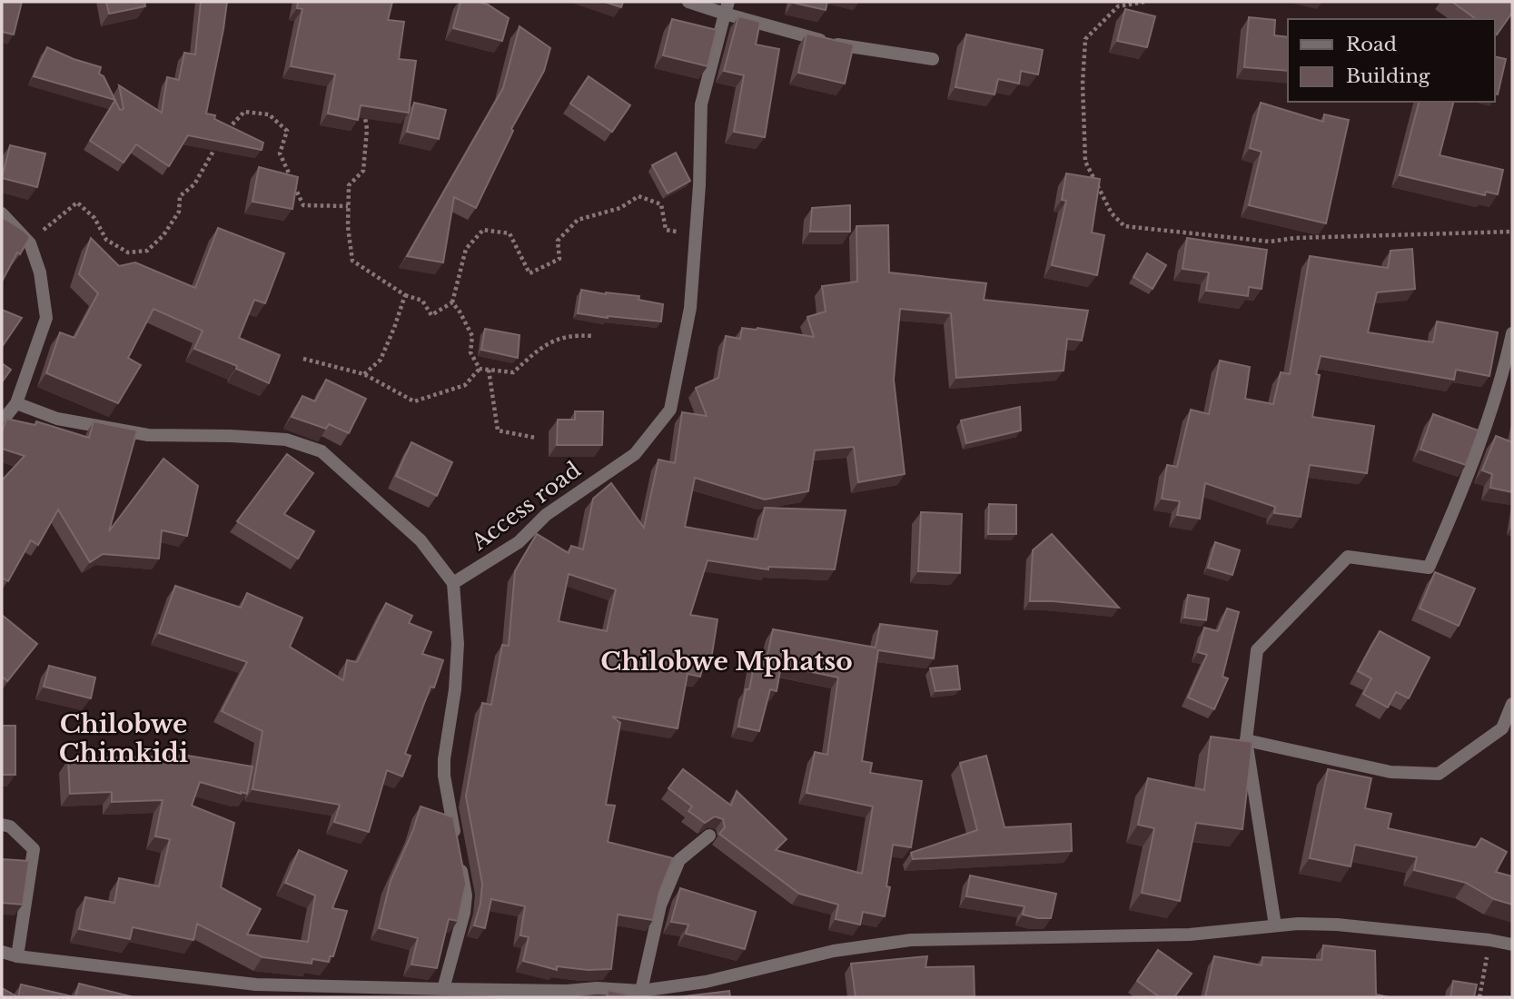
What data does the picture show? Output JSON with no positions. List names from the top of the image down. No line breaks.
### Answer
{"streets":{"street":["Access road"]},"districts":["Chilobwe Mphatso","Chilobwe Chimkidi"],"legend":["Road","Building"]}
